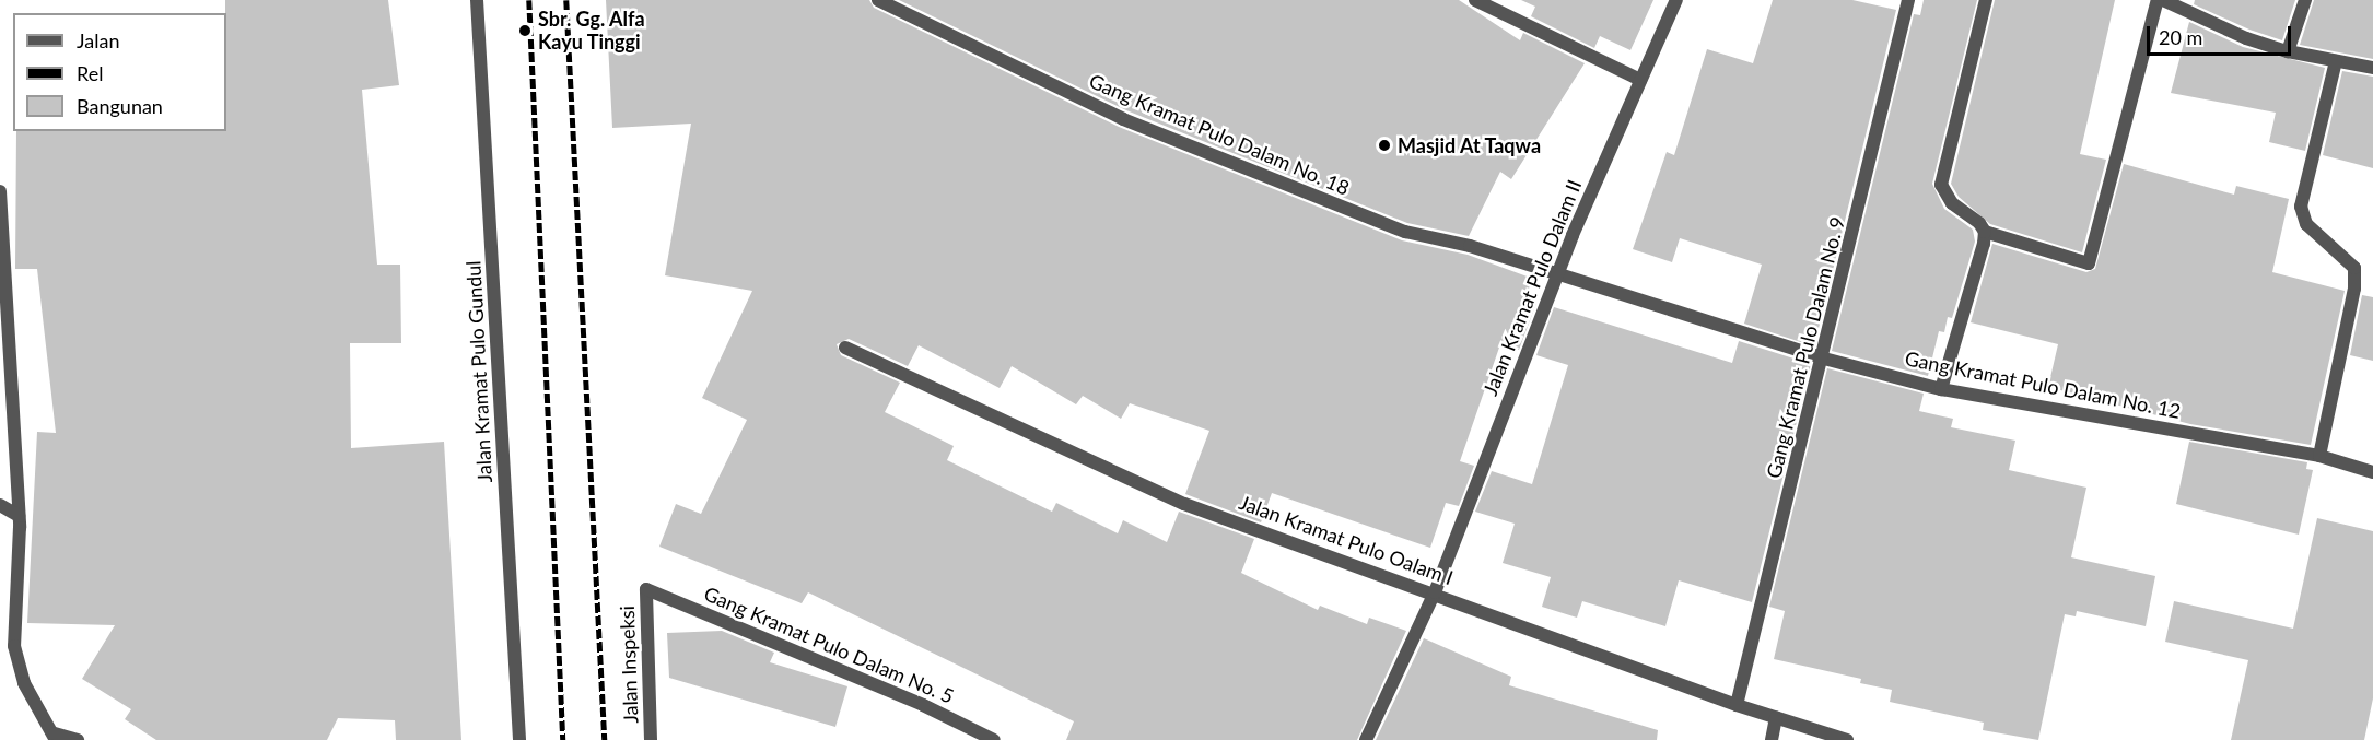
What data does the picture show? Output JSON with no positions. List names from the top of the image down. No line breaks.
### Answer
{"streets":{"street":["Gang Kramat Pulo Dalam No. 18","Jalan Kramat Pulo Dalam II","Gang Kramat Pulo Dalam No. 9","Jalan Kramat Pulo Gundul","Gang Kramat Pulo Dalam No. 12","Jalan Kramat Pulo Oalam I","Gang Kramat Pulo Dalam No. 5","Jalan Inspeksi"]},"crossings":[["Gang Kramat Pulo Dalam No. 18","Jalan Kramat Pulo Dalam II"],["Gang Kramat Pulo Dalam No. 18","Gang Kramat Pulo Dalam No. 12"],["Jalan Kramat Pulo Dalam II","Gang Kramat Pulo Dalam No. 12"],["Jalan Kramat Pulo Dalam II","Jalan Kramat Pulo Oalam I"],["Gang Kramat Pulo Dalam No. 9","Gang Kramat Pulo Dalam No. 12"],["Gang Kramat Pulo Dalam No. 9","Jalan Kramat Pulo Oalam I"],["Gang Kramat Pulo Dalam No. 5","Jalan Inspeksi"]],"places":["Sbr. Gg. Alfa Kayu Tinggi","Masjid At Taqwa"],"legend":["Jalan","Rel","Bangunan"],"scale_bar":"20 m"}
